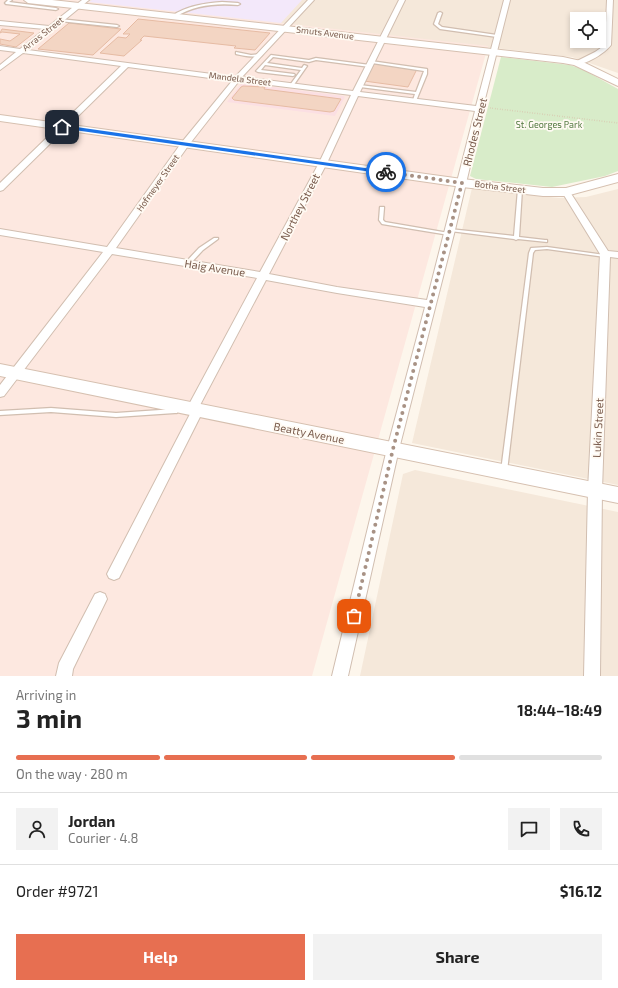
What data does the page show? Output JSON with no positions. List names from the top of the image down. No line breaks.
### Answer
{"streets":{"main road":["Smuts Avenue","Botha Street","Beatty Avenue"],"street":["Arras Street","Mandela Street","Rhodes Street","Hofmeyer Street","Northey Street","Haig Avenue","Lukin Street"]},"crossings":[["Smuts Avenue","Arras Street"],["Smuts Avenue","Rhodes Street"],["Smuts Avenue","Hofmeyer Street"],["Smuts Avenue","Northey Street"],["Arras Street","Mandela Street"],["Mandela Street","Rhodes Street"],["Mandela Street","Hofmeyer Street"],["Mandela Street","Northey Street"],["Rhodes Street","Botha Street"],["Rhodes Street","Haig Avenue"],["Rhodes Street","Beatty Avenue"],["Hofmeyer Street","Botha Street"],["Hofmeyer Street","Haig Avenue"],["Hofmeyer Street","Beatty Avenue"],["Botha Street","Northey Street"],["Northey Street","Haig Avenue"],["Northey Street","Beatty Avenue"],["Lukin Street","Beatty Avenue"]],"parks":["St. Georges Park"],"page":{"heading":["3 min","Arriving in","18:44–18:49"],"panel":["Jordan","Courier · 4.8","Order #9721","$16.12"],"bar":"On the way · 280 m","buttons":["Help","Share"]}}
